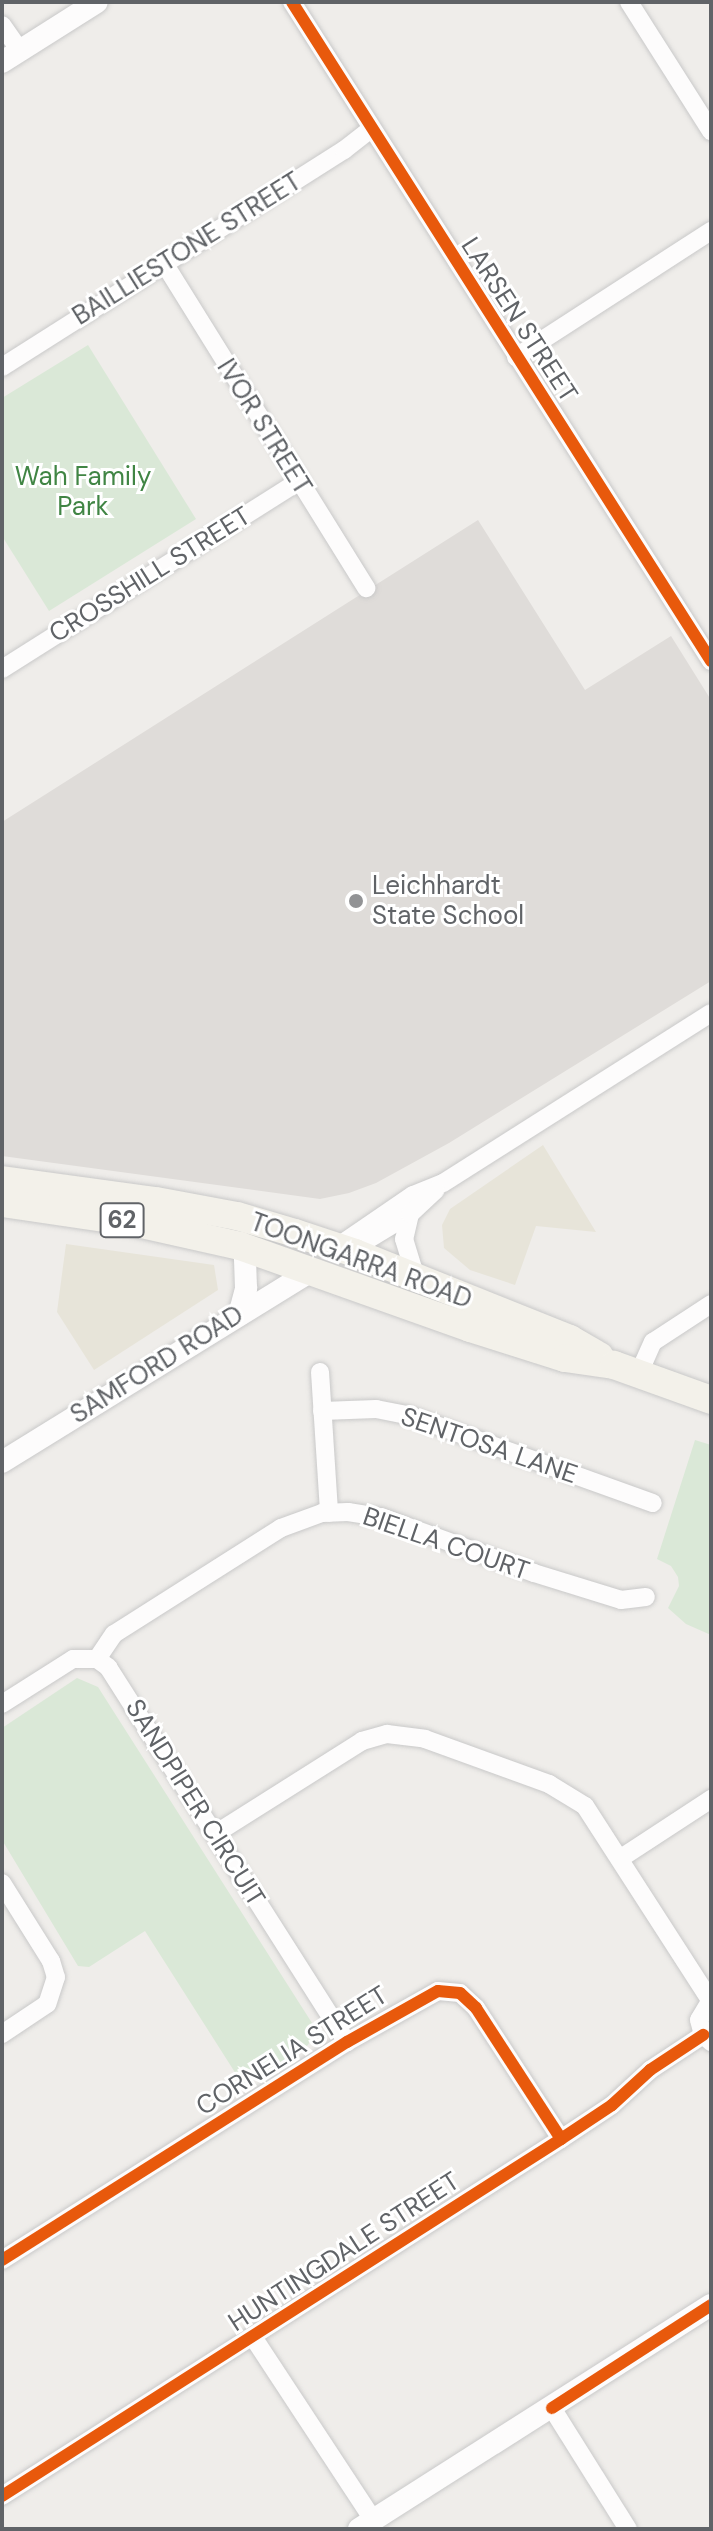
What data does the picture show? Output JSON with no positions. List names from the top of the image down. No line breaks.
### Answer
{"streets":{"main road":["62","TOONGARRA ROAD","SAMFORD ROAD"],"street":["BAILLIESTONE STREET","LARSEN STREET","IVOR STREET","CROSSHILL STREET","SENTOSA LANE","BIELLA COURT","SANDPIPER CIRCUIT","CORNELIA STREET","HUNTINGDALE STREET"]},"crossings":[["BAILLIESTONE STREET","LARSEN STREET"],["BAILLIESTONE STREET","IVOR STREET"],["IVOR STREET","CROSSHILL STREET"],["TOONGARRA ROAD","SAMFORD ROAD"],["BIELLA COURT","SANDPIPER CIRCUIT"],["SANDPIPER CIRCUIT","CORNELIA STREET"],["CORNELIA STREET","HUNTINGDALE STREET"]],"parks":["Wah Family Park"],"places":["Leichhardt State School"]}
